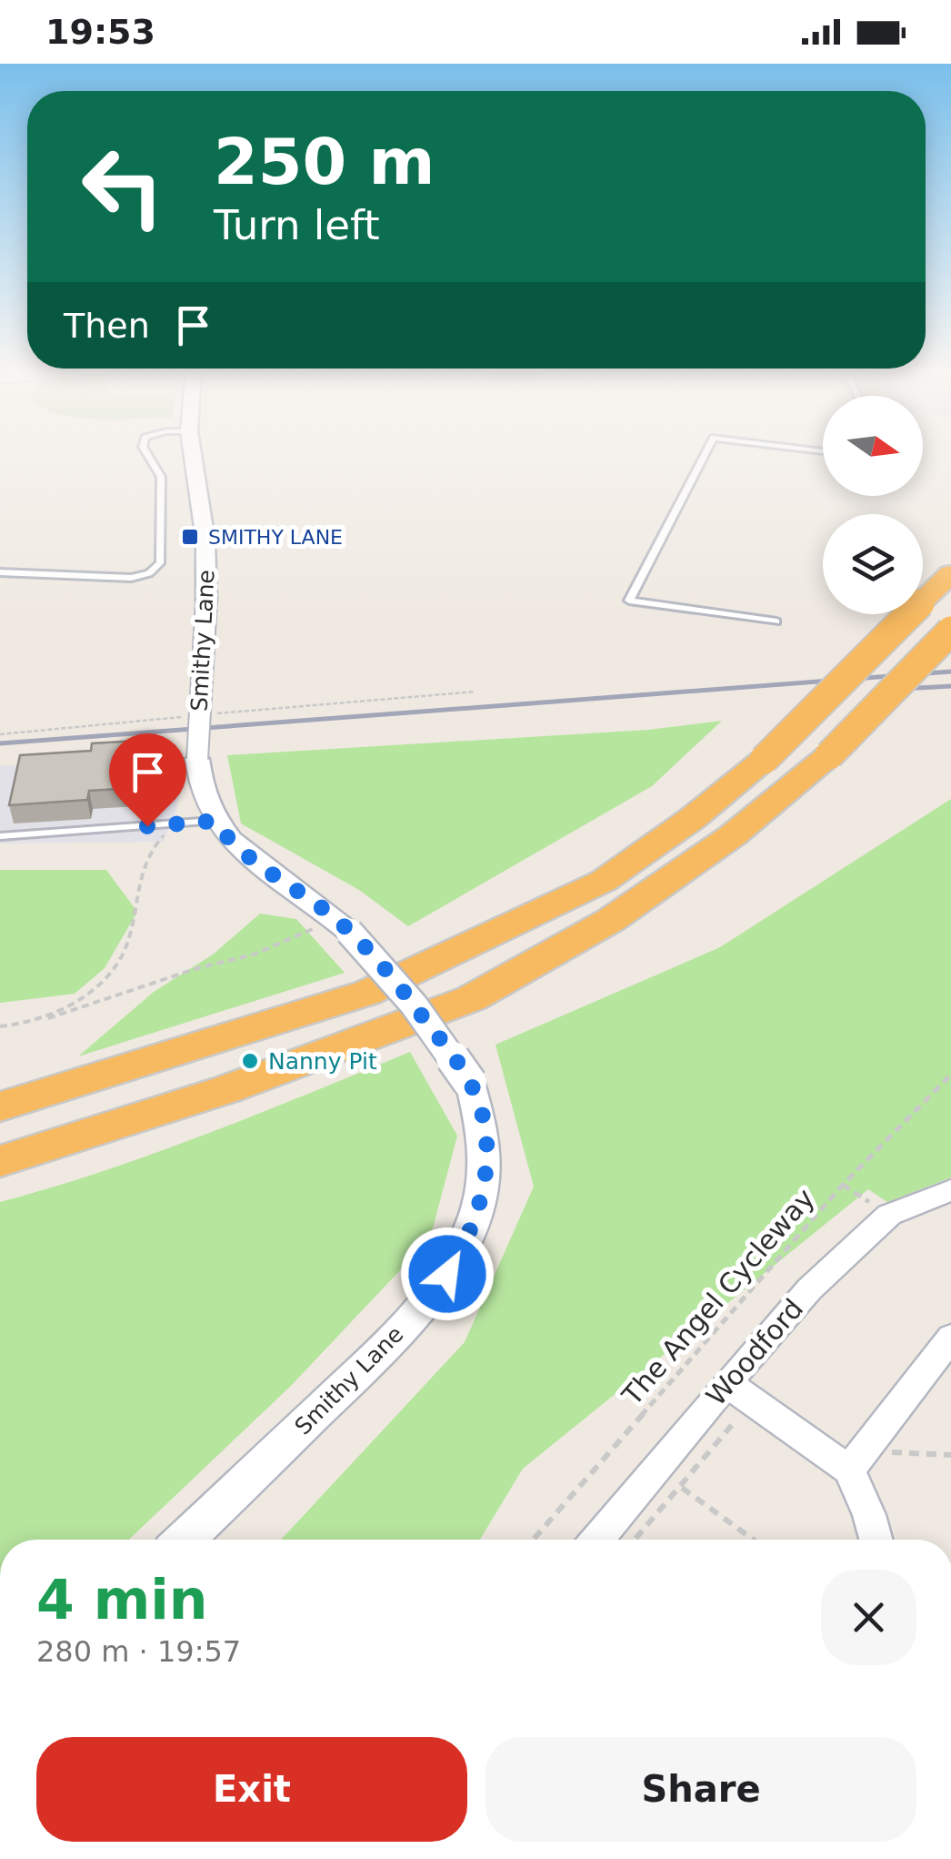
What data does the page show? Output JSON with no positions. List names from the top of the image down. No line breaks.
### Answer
{"streets":{"street":["Smithy Lane","Woodford"],"path":["The Angel Cycleway"]},"places":{"transit":["SMITHY LANE"],"other":["Nanny Pit"]},"north":"right","page":{"status":"19:53","turn":["250 m","Turn left"],"then":"Then","heading":["4 min","280 m · 19:57"],"buttons":["Exit","Share"]}}
